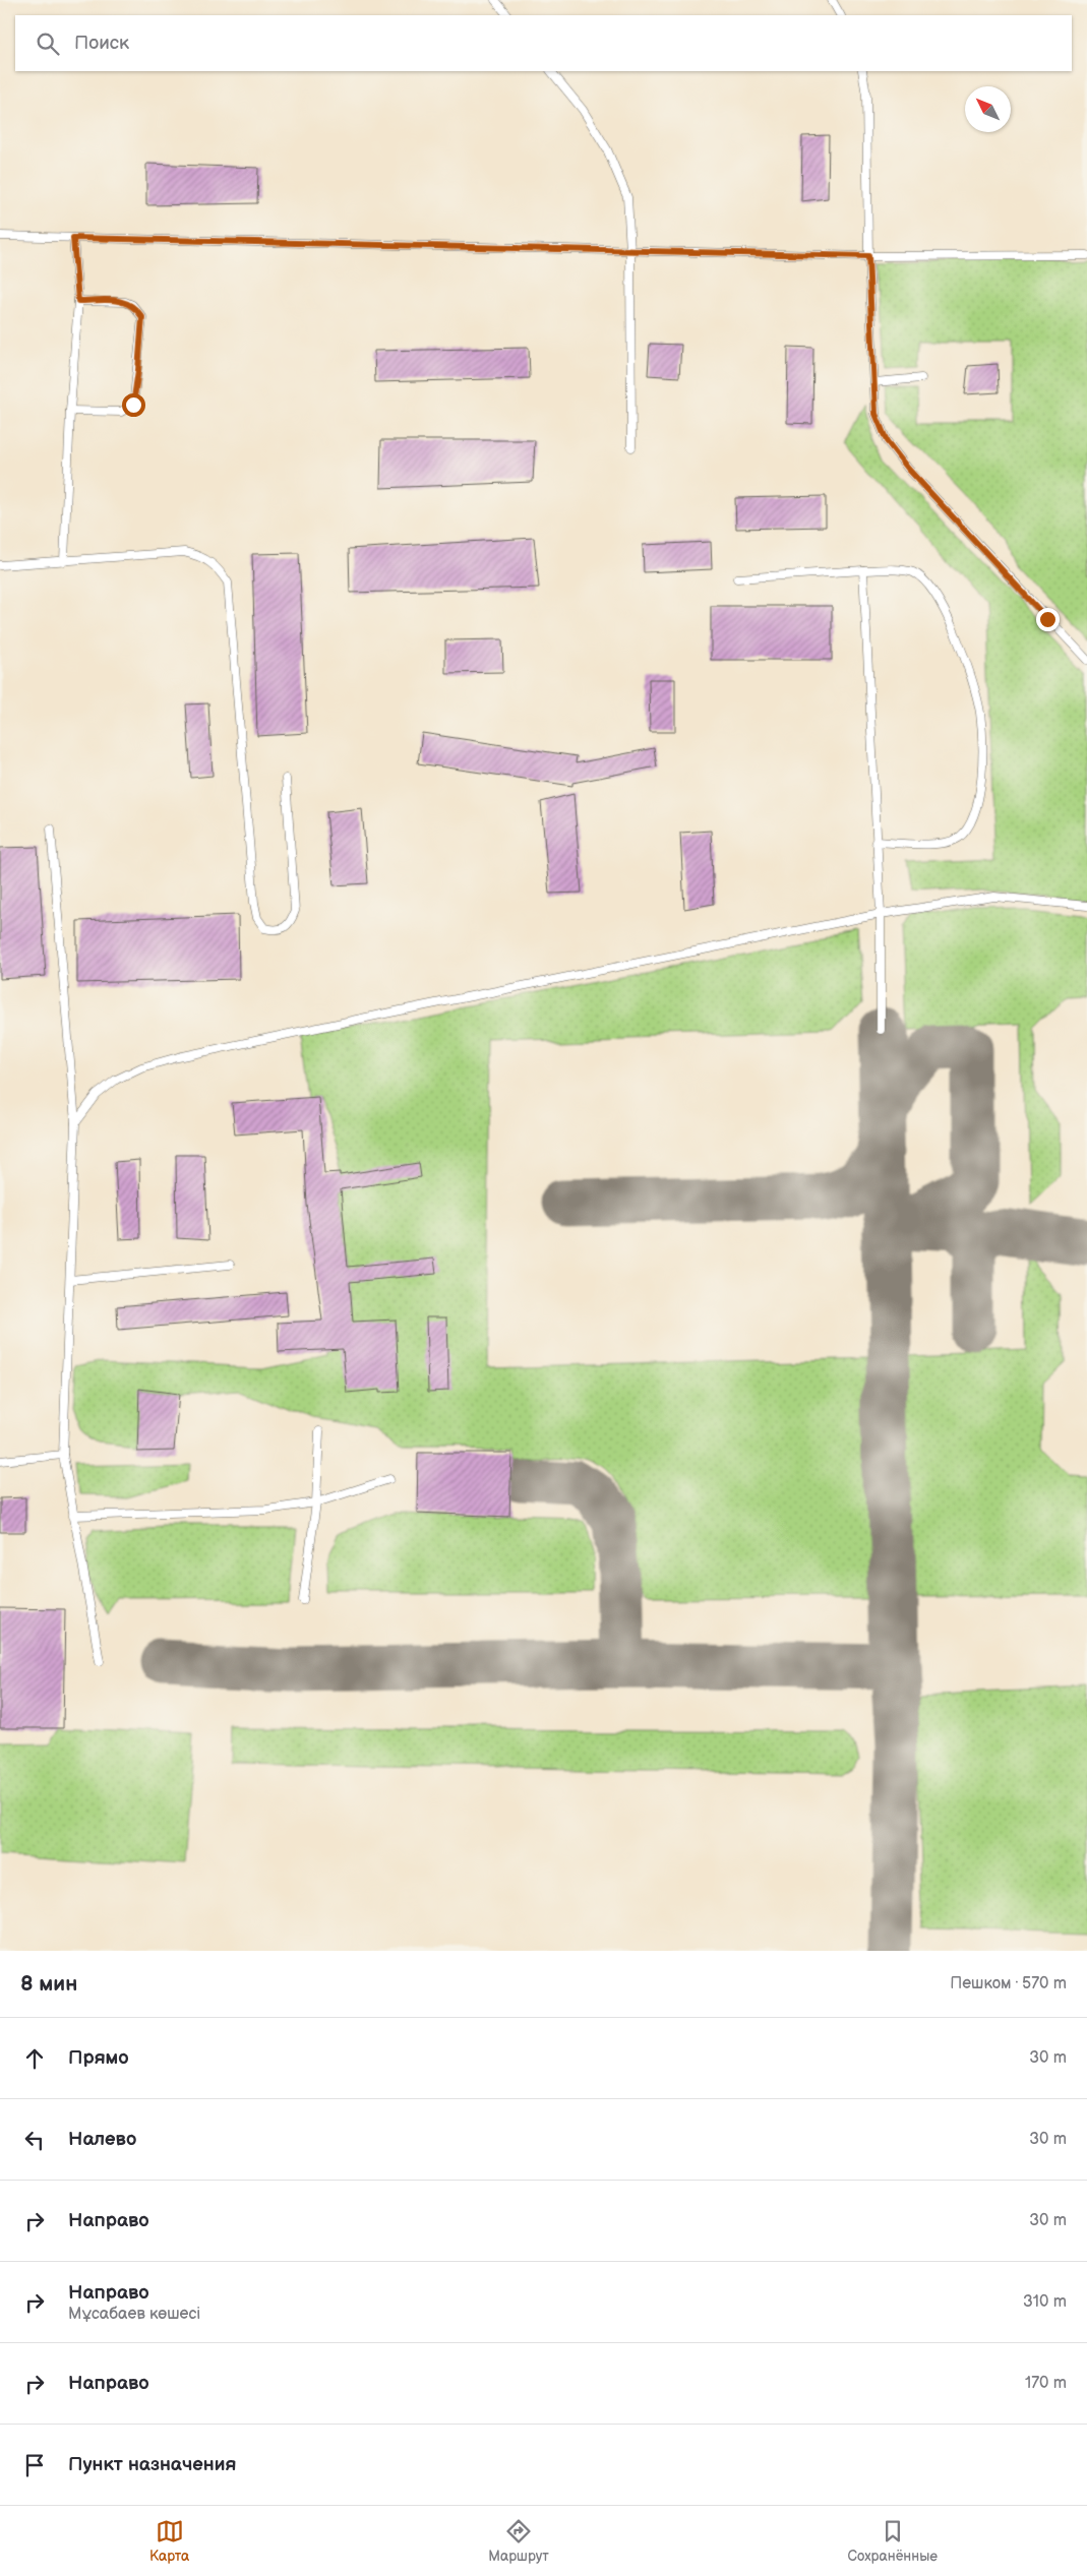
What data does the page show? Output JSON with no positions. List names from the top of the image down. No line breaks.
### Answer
{"north":"top left","page":{"search":"Поиск","heading":["8 мин","Пешком · 570 m"],"list":[["Прямо","30 m"],["Налево","30 m"],["Направо","30 m"],["Направо","Мұсабаев көшесі","310 m"],["Направо","170 m"],"Пункт назначения"],"nav":["Карта","Маршрут","Сохранённые"]}}
